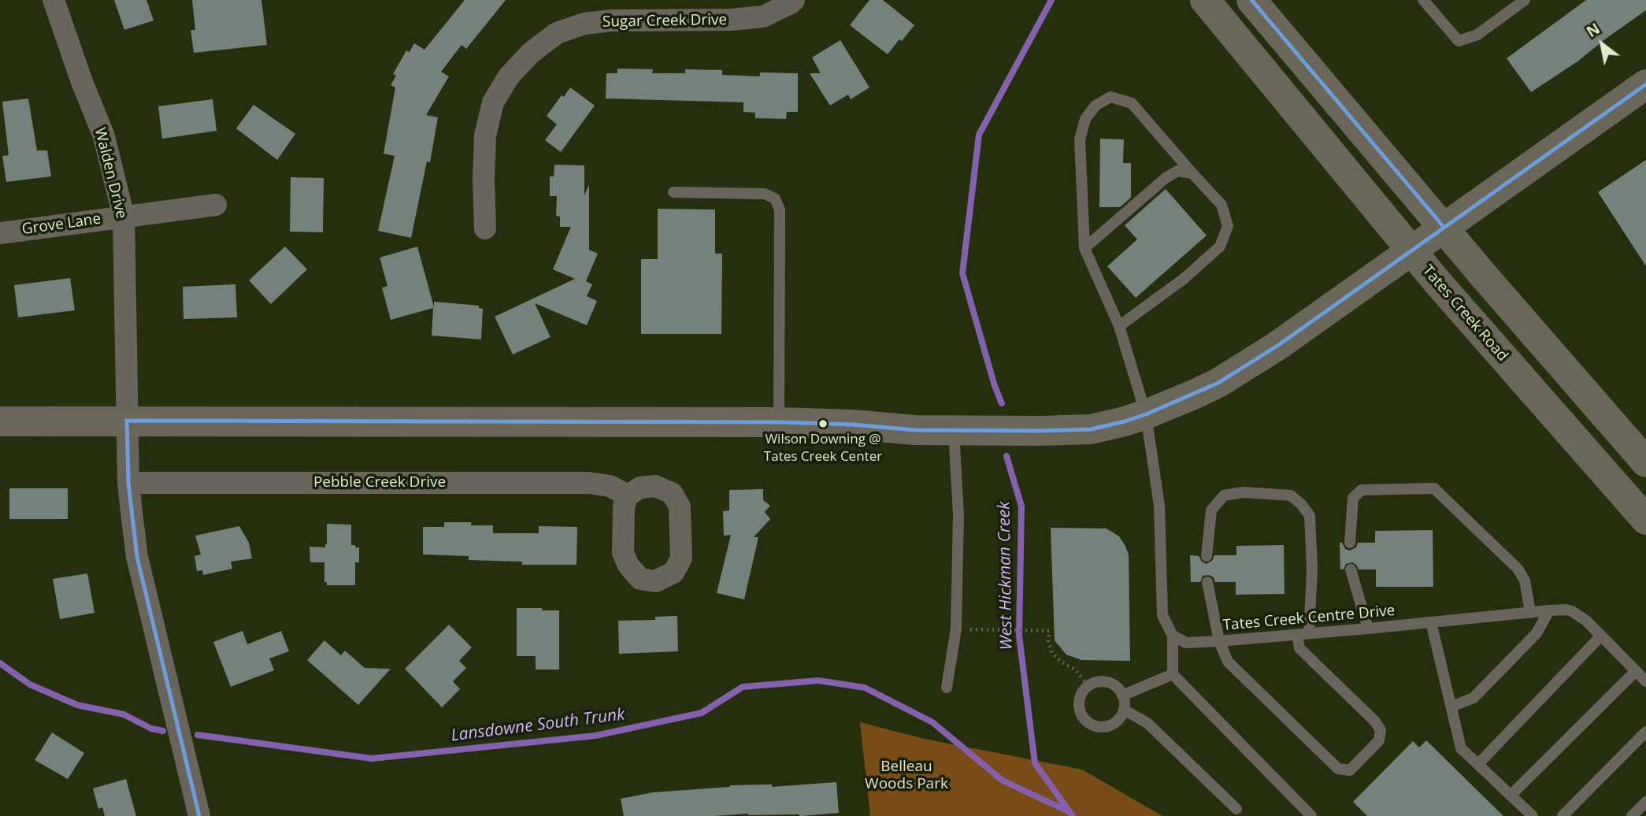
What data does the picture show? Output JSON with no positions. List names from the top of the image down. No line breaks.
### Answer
{"streets":{"street":["Sugar Creek Drive","Walden Drive","Grove Lane","Tates Creek Road","Pebble Creek Drive"],"lane":["Tates Creek Centre Drive"]},"crossings":[["Walden Drive","Grove Lane"],["Walden Drive","Pebble Creek Drive"]],"water":["West Hickman Creek","Lansdowne South Trunk"],"parks":["Belleau Woods Park"],"places":["Wilson Downing @ Tates Creek Center"],"north":"top left"}
